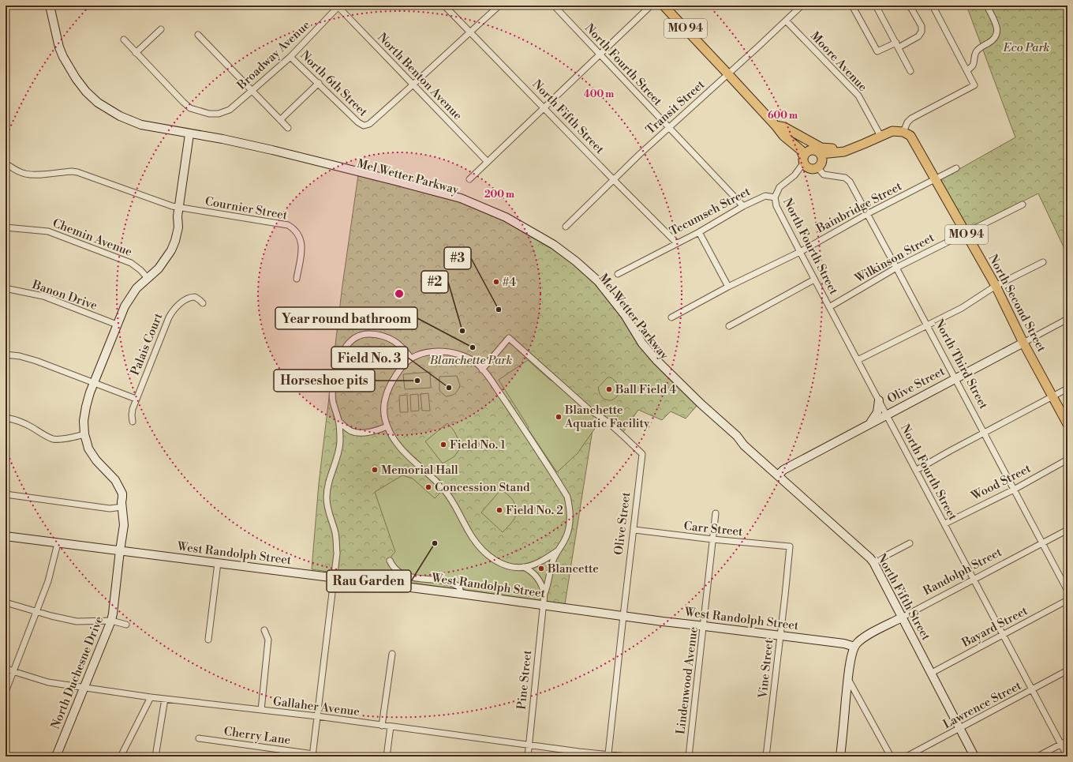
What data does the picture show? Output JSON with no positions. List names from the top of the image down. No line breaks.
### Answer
{"streets":{"main road":["MO 94","North Second Street","North Third Street"],"street":["Broadway Avenue","Moore Avenue","North Fourth Street","North Benton Avenue","North 6th Street","Transit Street","North Fifth Street","Mel Wetter Parkway","Bainbridge Street","Cournier Street","Tecumseh Street","Chemin Avenue","Wilkinson Street","Banon Drive","Palais Court","Olive Street","Wood Street","Carr Street","West Randolph Street","Randolph Street","Bayard Street","Vine Street","North Duchesne Drive","Pine Street","Lindenwood Avenue","Lawrence Street","Gallaher Avenue","Cherry Lane"]},"crossings":[["Broadway Avenue","North Benton Avenue"],["Broadway Avenue","North 6th Street"],["Moore Avenue","Transit Street"],["North Fourth Street","Transit Street"],["North Fourth Street","Bainbridge Street"],["North Fourth Street","Tecumseh Street"],["North Fourth Street","Wilkinson Street"],["North Fourth Street","Olive Street"],["North Fourth Street","Wood Street"],["North Fourth Street","Randolph Street"],["North Fourth Street","Bayard Street"],["North Fourth Street","Lawrence Street"],["North Benton Avenue","North 6th Street"],["Transit Street","North Fifth Street"],["Transit Street","North Third Street"],["North Fifth Street","Mel Wetter Parkway"],["North Fifth Street","Tecumseh Street"],["North Fifth Street","Olive Street"],["North Fifth Street","Randolph Street"],["North Fifth Street","Bayard Street"],["North Fifth Street","Lawrence Street"],["Mel Wetter Parkway","Olive Street"],["Mel Wetter Parkway","North Duchesne Drive"],["Bainbridge Street","North Second Street"],["Bainbridge Street","North Third Street"],["Cournier Street","North Duchesne Drive"],["Chemin Avenue","North Duchesne Drive"],["Wilkinson Street","North Second Street"],["Wilkinson Street","North Third Street"],["Banon Drive","North Duchesne Drive"],["North Second Street","Olive Street"],["North Third Street","Olive Street"],["North Third Street","Wood Street"],["North Third Street","Randolph Street"],["Olive Street","Carr Street"],["Olive Street","West Randolph Street"],["Olive Street","Gallaher Avenue"],["Carr Street","Vine Street"],["Carr Street","Lindenwood Avenue"],["West Randolph Street","Randolph Street"],["West Randolph Street","Vine Street"],["West Randolph Street","North Duchesne Drive"],["West Randolph Street","Pine Street"],["West Randolph Street","Lindenwood Avenue"],["North Duchesne Drive","Gallaher Avenue"],["Pine Street","Gallaher Avenue"]],"parks":["Eco Park","Blanchette Park"],"places":["#4","#3","#2","Year round bathroom","Horseshoe pits","Field No. 3","Ball Field 4","Blanchette Aquatic Facility","Field No. 1","Memorial Hall","Concession Stand","Field No. 2","Rau Garden","Blancette"],"rings":["400 m","600 m","200 m"]}
